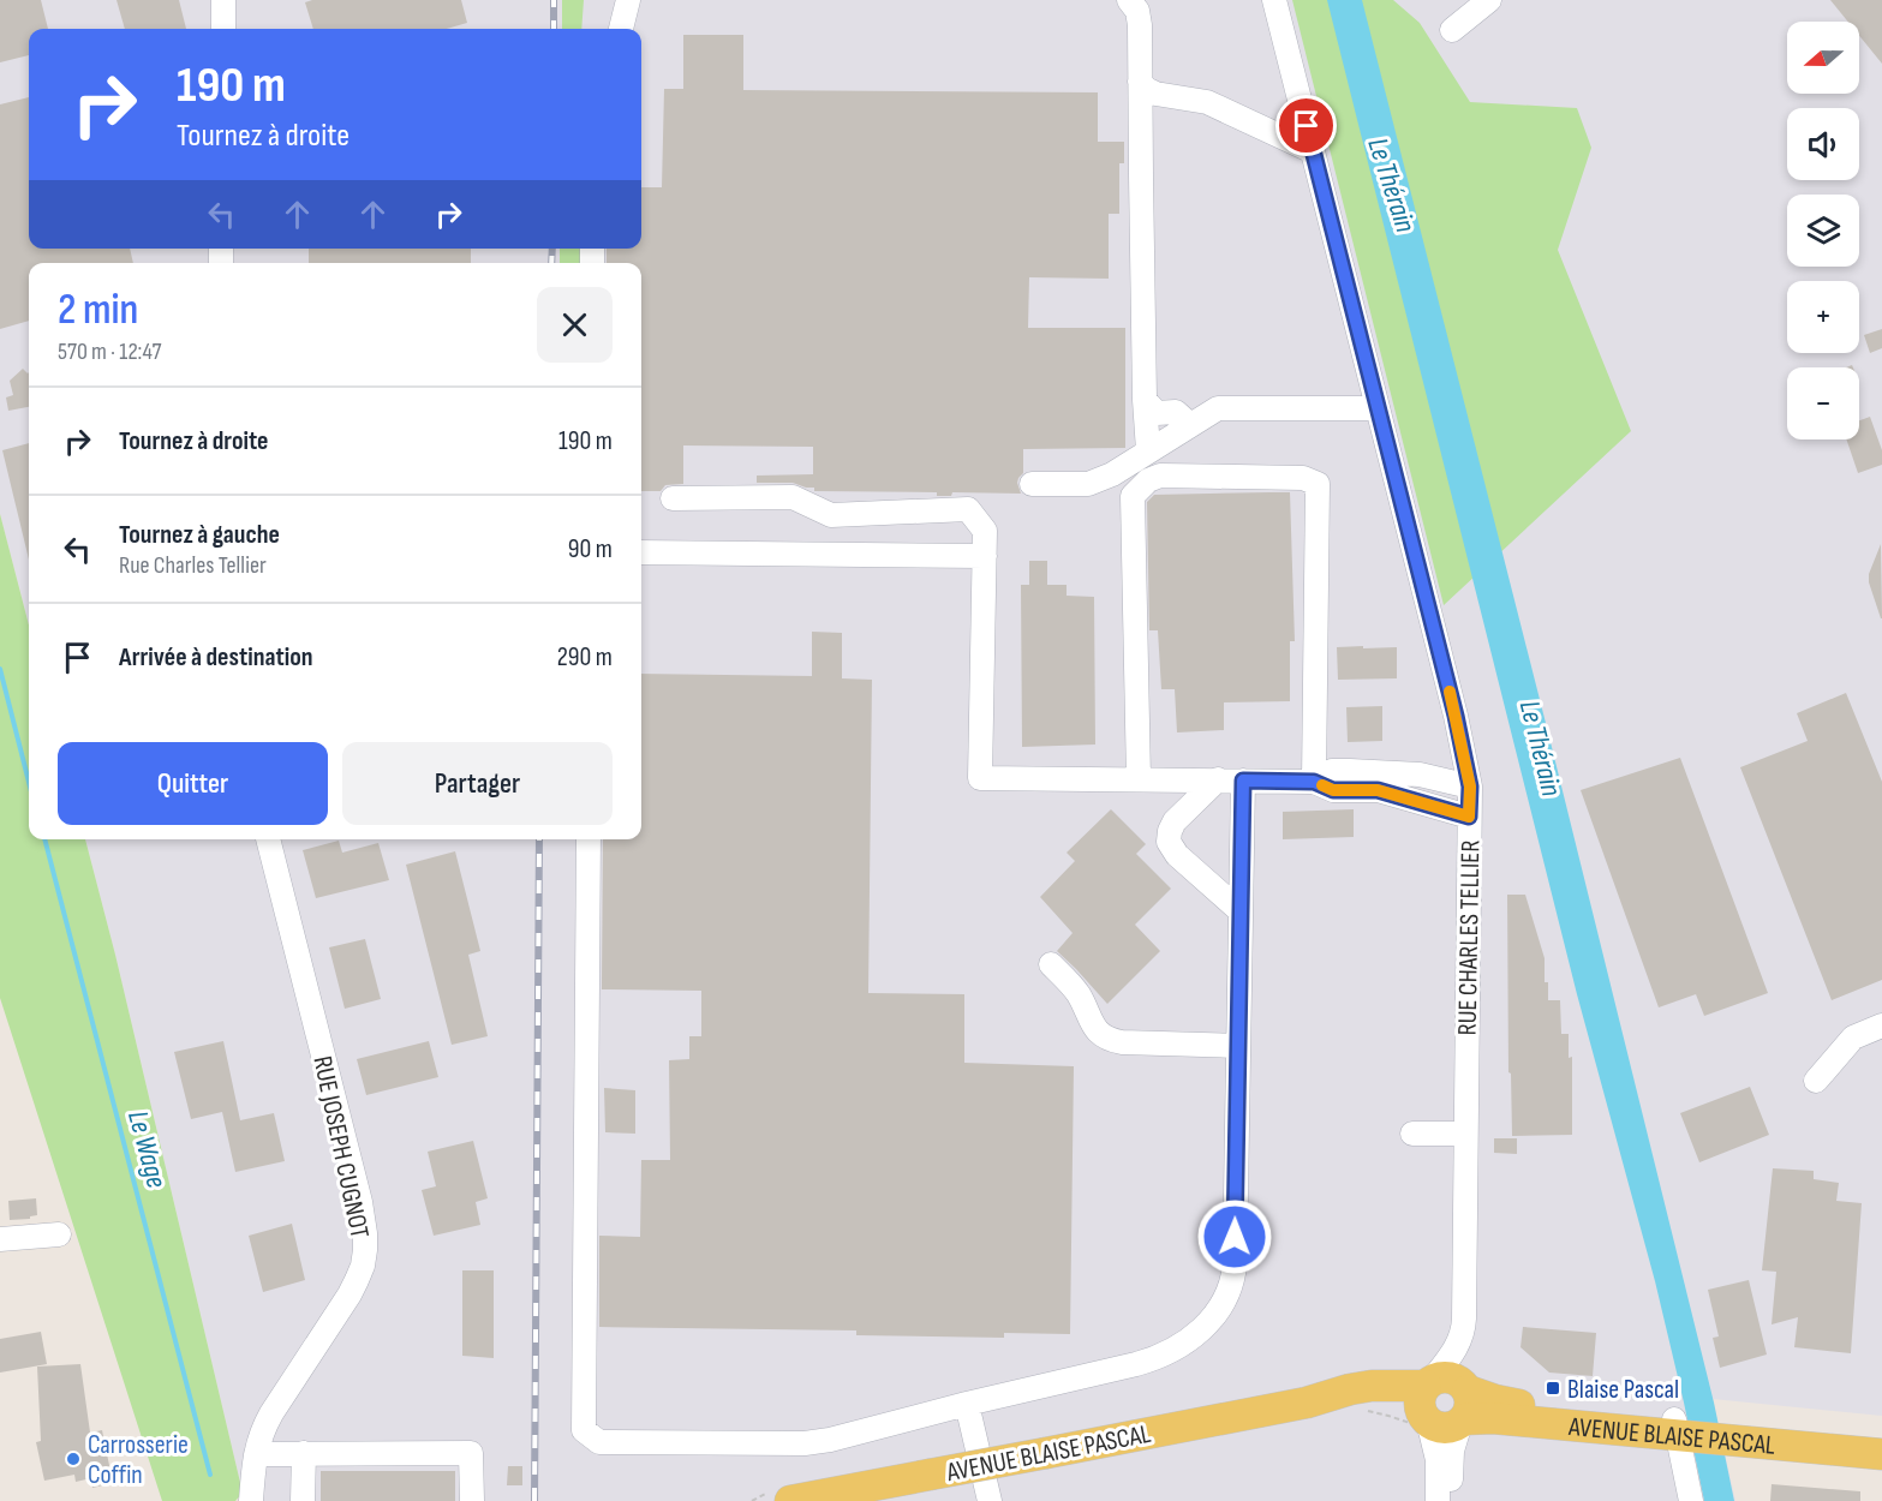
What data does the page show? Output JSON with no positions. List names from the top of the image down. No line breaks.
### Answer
{"streets":{"main road":["AVENUE BLAISE PASCAL"],"street":["RUE CHARLES TELLIER","RUE JOSEPH CUGNOT"]},"crossings":[["RUE CHARLES TELLIER","AVENUE BLAISE PASCAL"]],"water":["Le Thérain","Le Wage"],"places":{"transit":["Blaise Pascal"],"other":["Carrosserie Coffin"]},"north":"left","page":{"map_buttons":["+","−"],"turn":["190 m","Tournez à droite"],"heading":["2 min","570 m · 12:47"],"list":[{"name":"Tournez à droite","value":"190 m"},{"name":"Tournez à gauche","note":"Rue Charles Tellier","value":"90 m"},{"name":"Arrivée à destination","value":"290 m"}],"buttons":["Quitter","Partager"]}}
